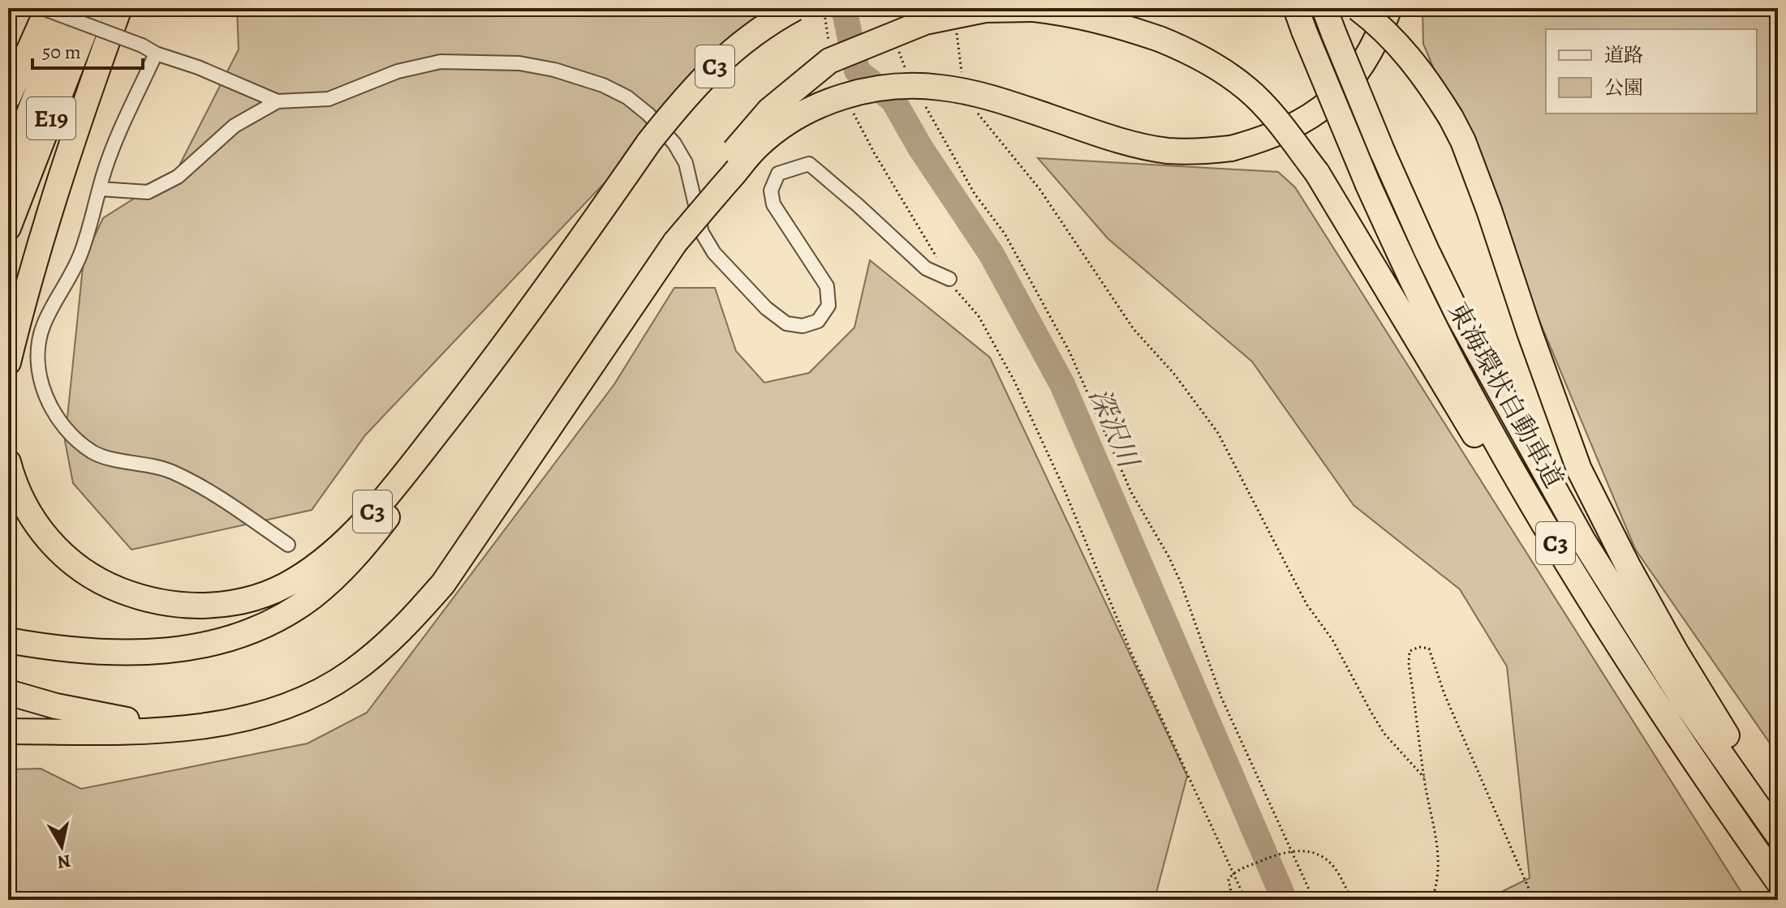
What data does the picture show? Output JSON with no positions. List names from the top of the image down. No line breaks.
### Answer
{"streets":{"highway":["C3","E19","東海環状自動車道"]},"water":["深沢川"],"legend":["道路","公園"],"scale_bar":"50 m","north":"bottom"}
